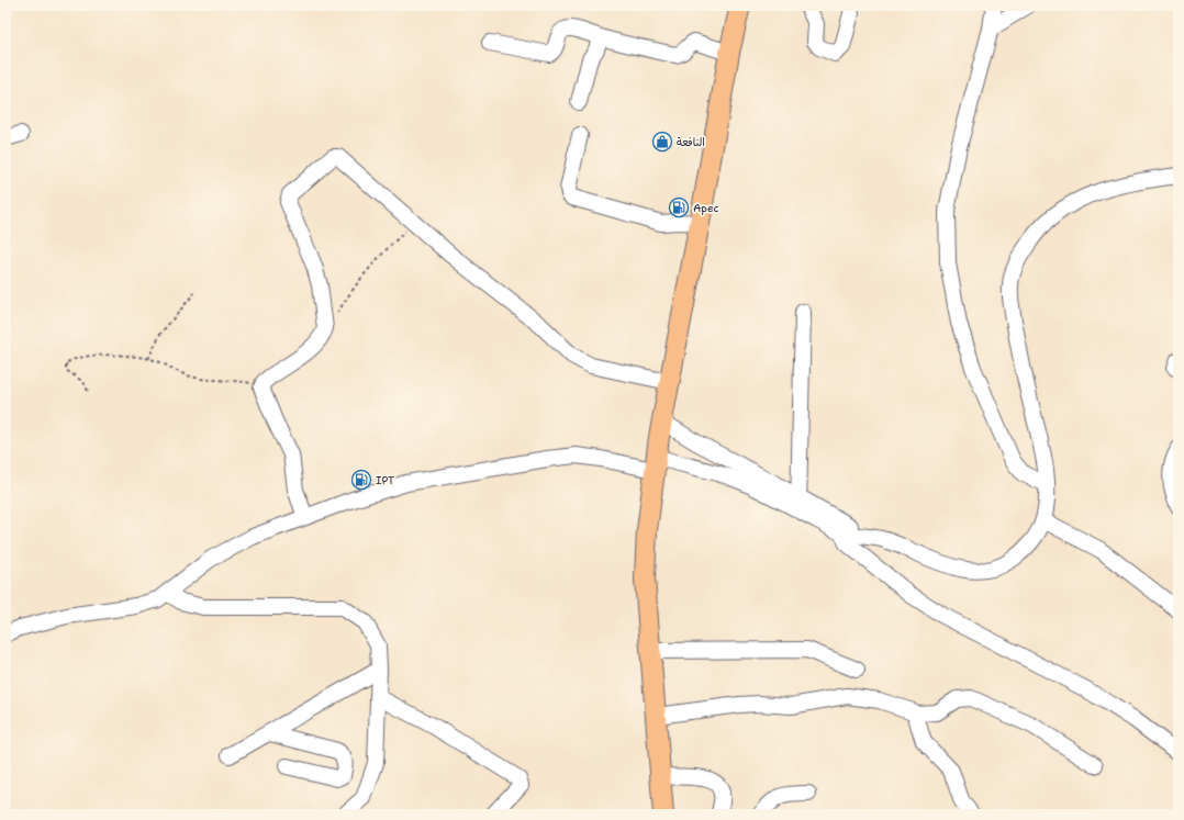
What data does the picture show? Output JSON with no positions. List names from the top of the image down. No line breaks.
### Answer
{"places":{"shop":["النافعة"],"fuel station":["Apec","IPT"]}}
